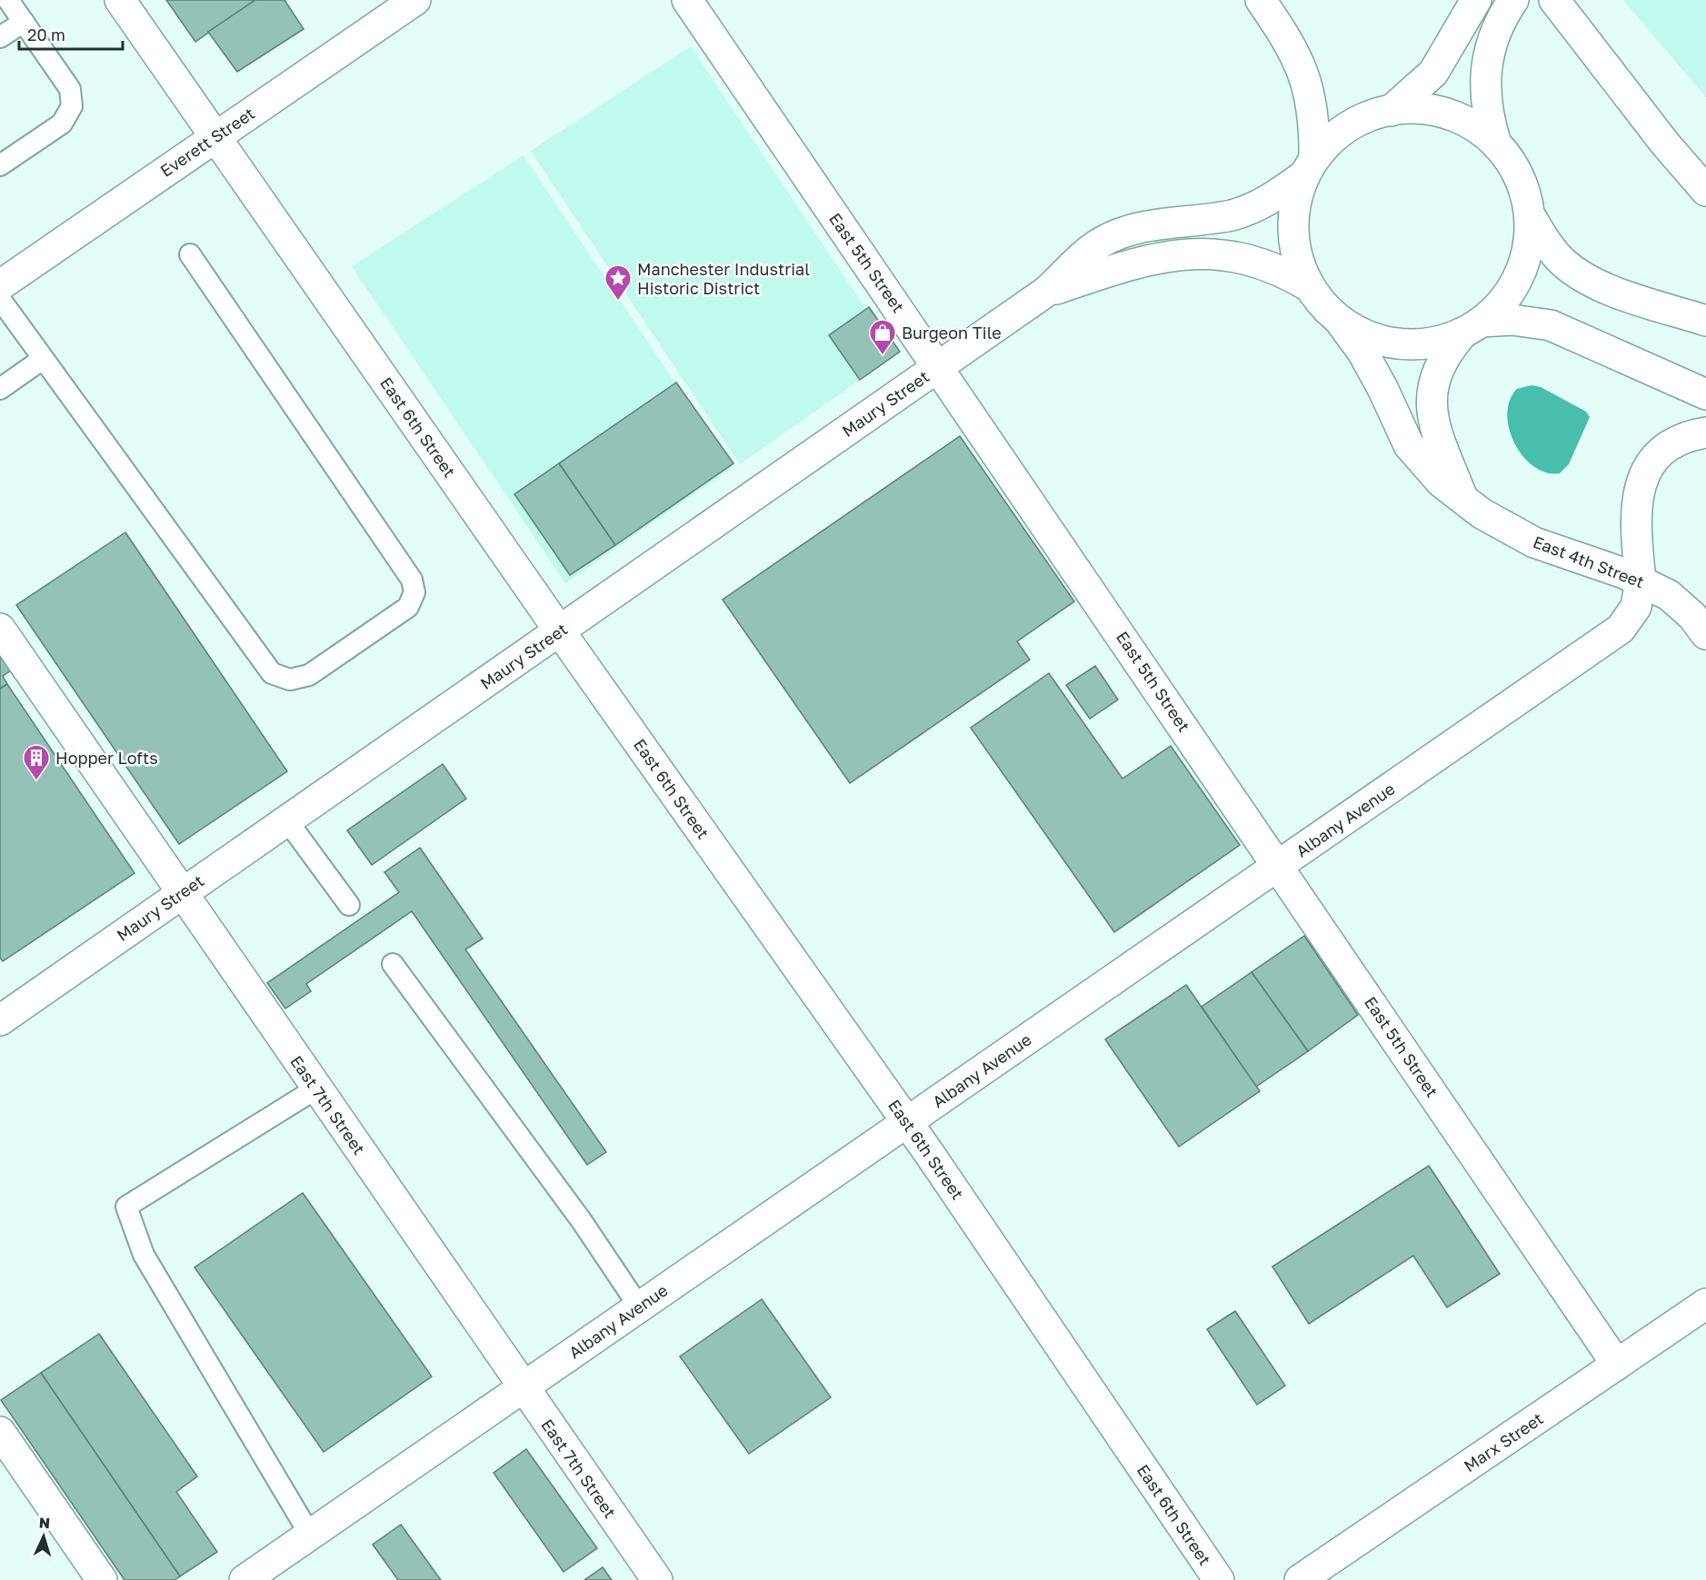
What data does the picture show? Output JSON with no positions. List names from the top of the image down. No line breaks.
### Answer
{"streets":{"main road":["Everett Street","East 5th Street","Maury Street","East 6th Street","East 4th Street","Albany Avenue","East 7th Street","Marx Street"]},"crossings":[["Everett Street","East 6th Street"],["East 5th Street","Maury Street"],["East 5th Street","Albany Avenue"],["East 5th Street","Marx Street"],["Maury Street","East 6th Street"],["Maury Street","East 7th Street"],["East 6th Street","Albany Avenue"],["East 4th Street","Albany Avenue"],["Albany Avenue","East 7th Street"]],"places":{"place":["Manchester Industrial Historic District"],"shop":["Burgeon Tile"],"building":["Hopper Lofts"]},"scale_bar":"20 m","north":"top"}
